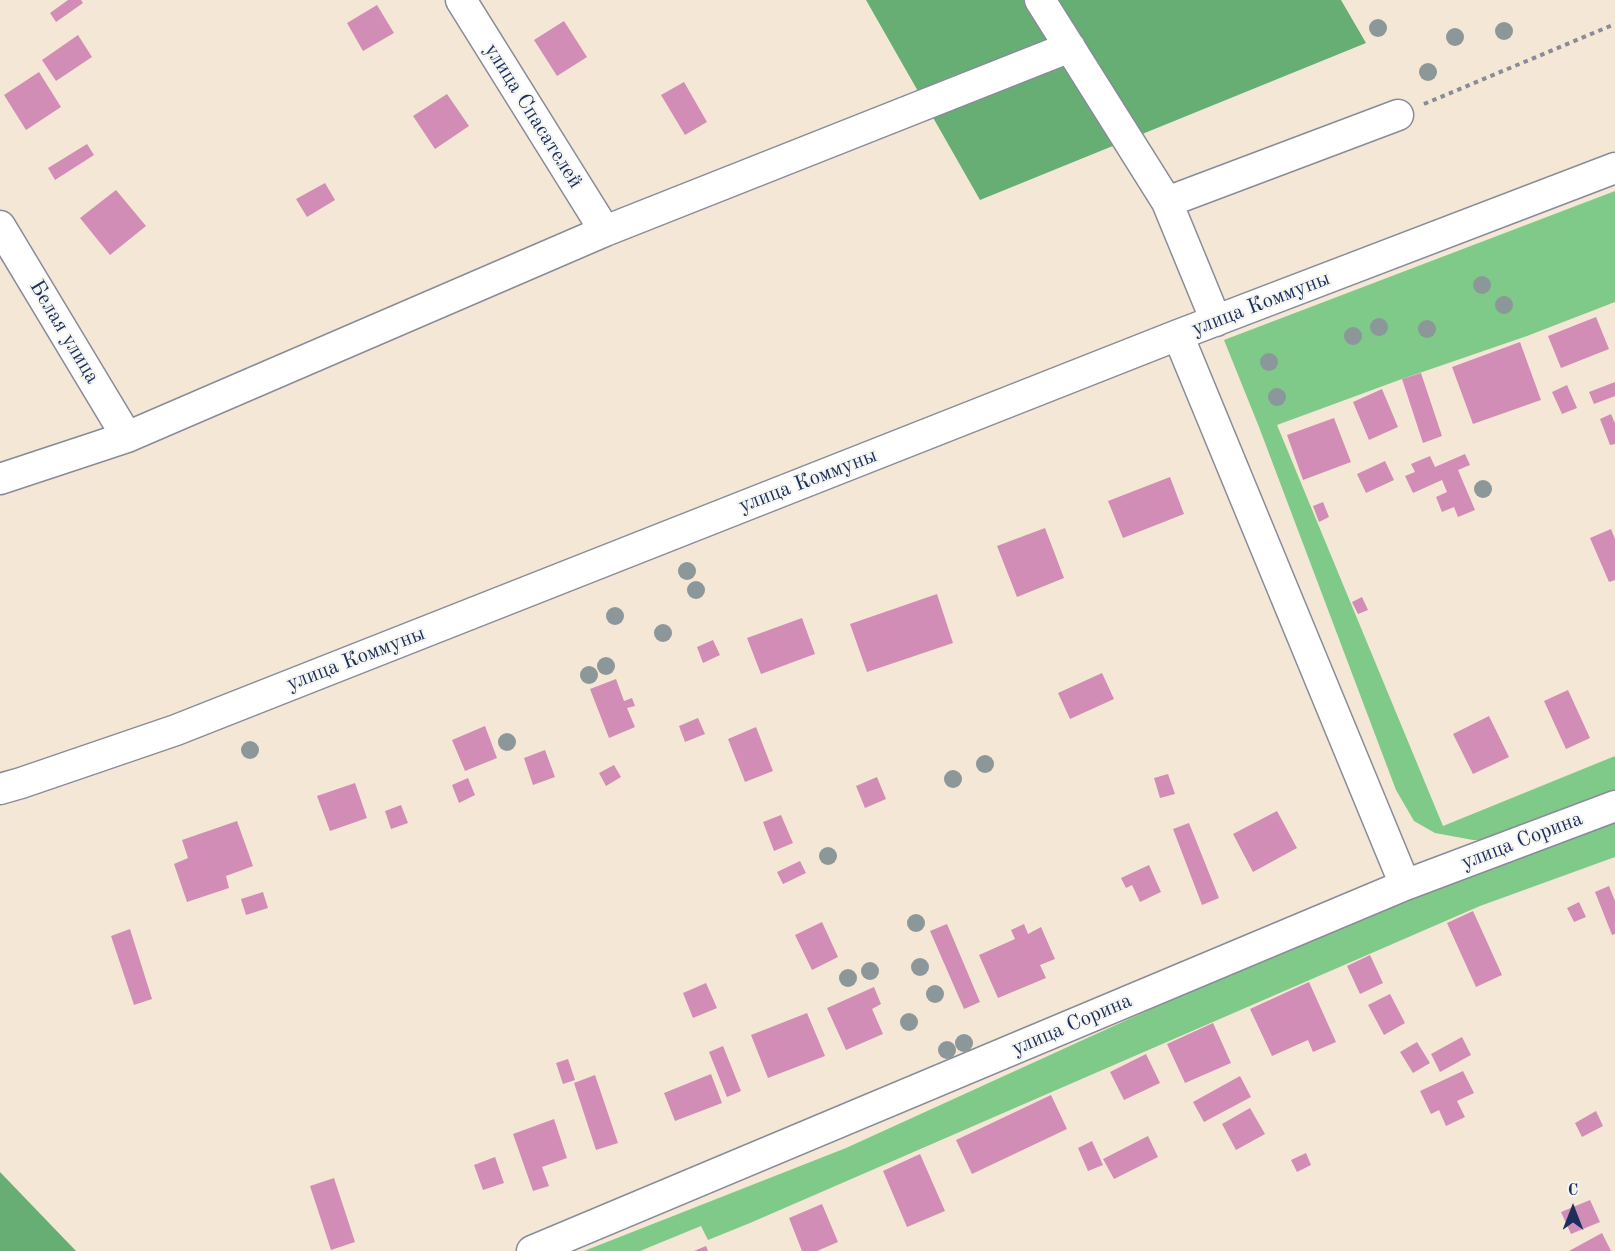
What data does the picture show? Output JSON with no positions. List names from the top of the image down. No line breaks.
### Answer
{"streets":{"street":["улица Спасателей","улица Коммуны","Белая улица","улица Сорина"]},"north":"top"}
